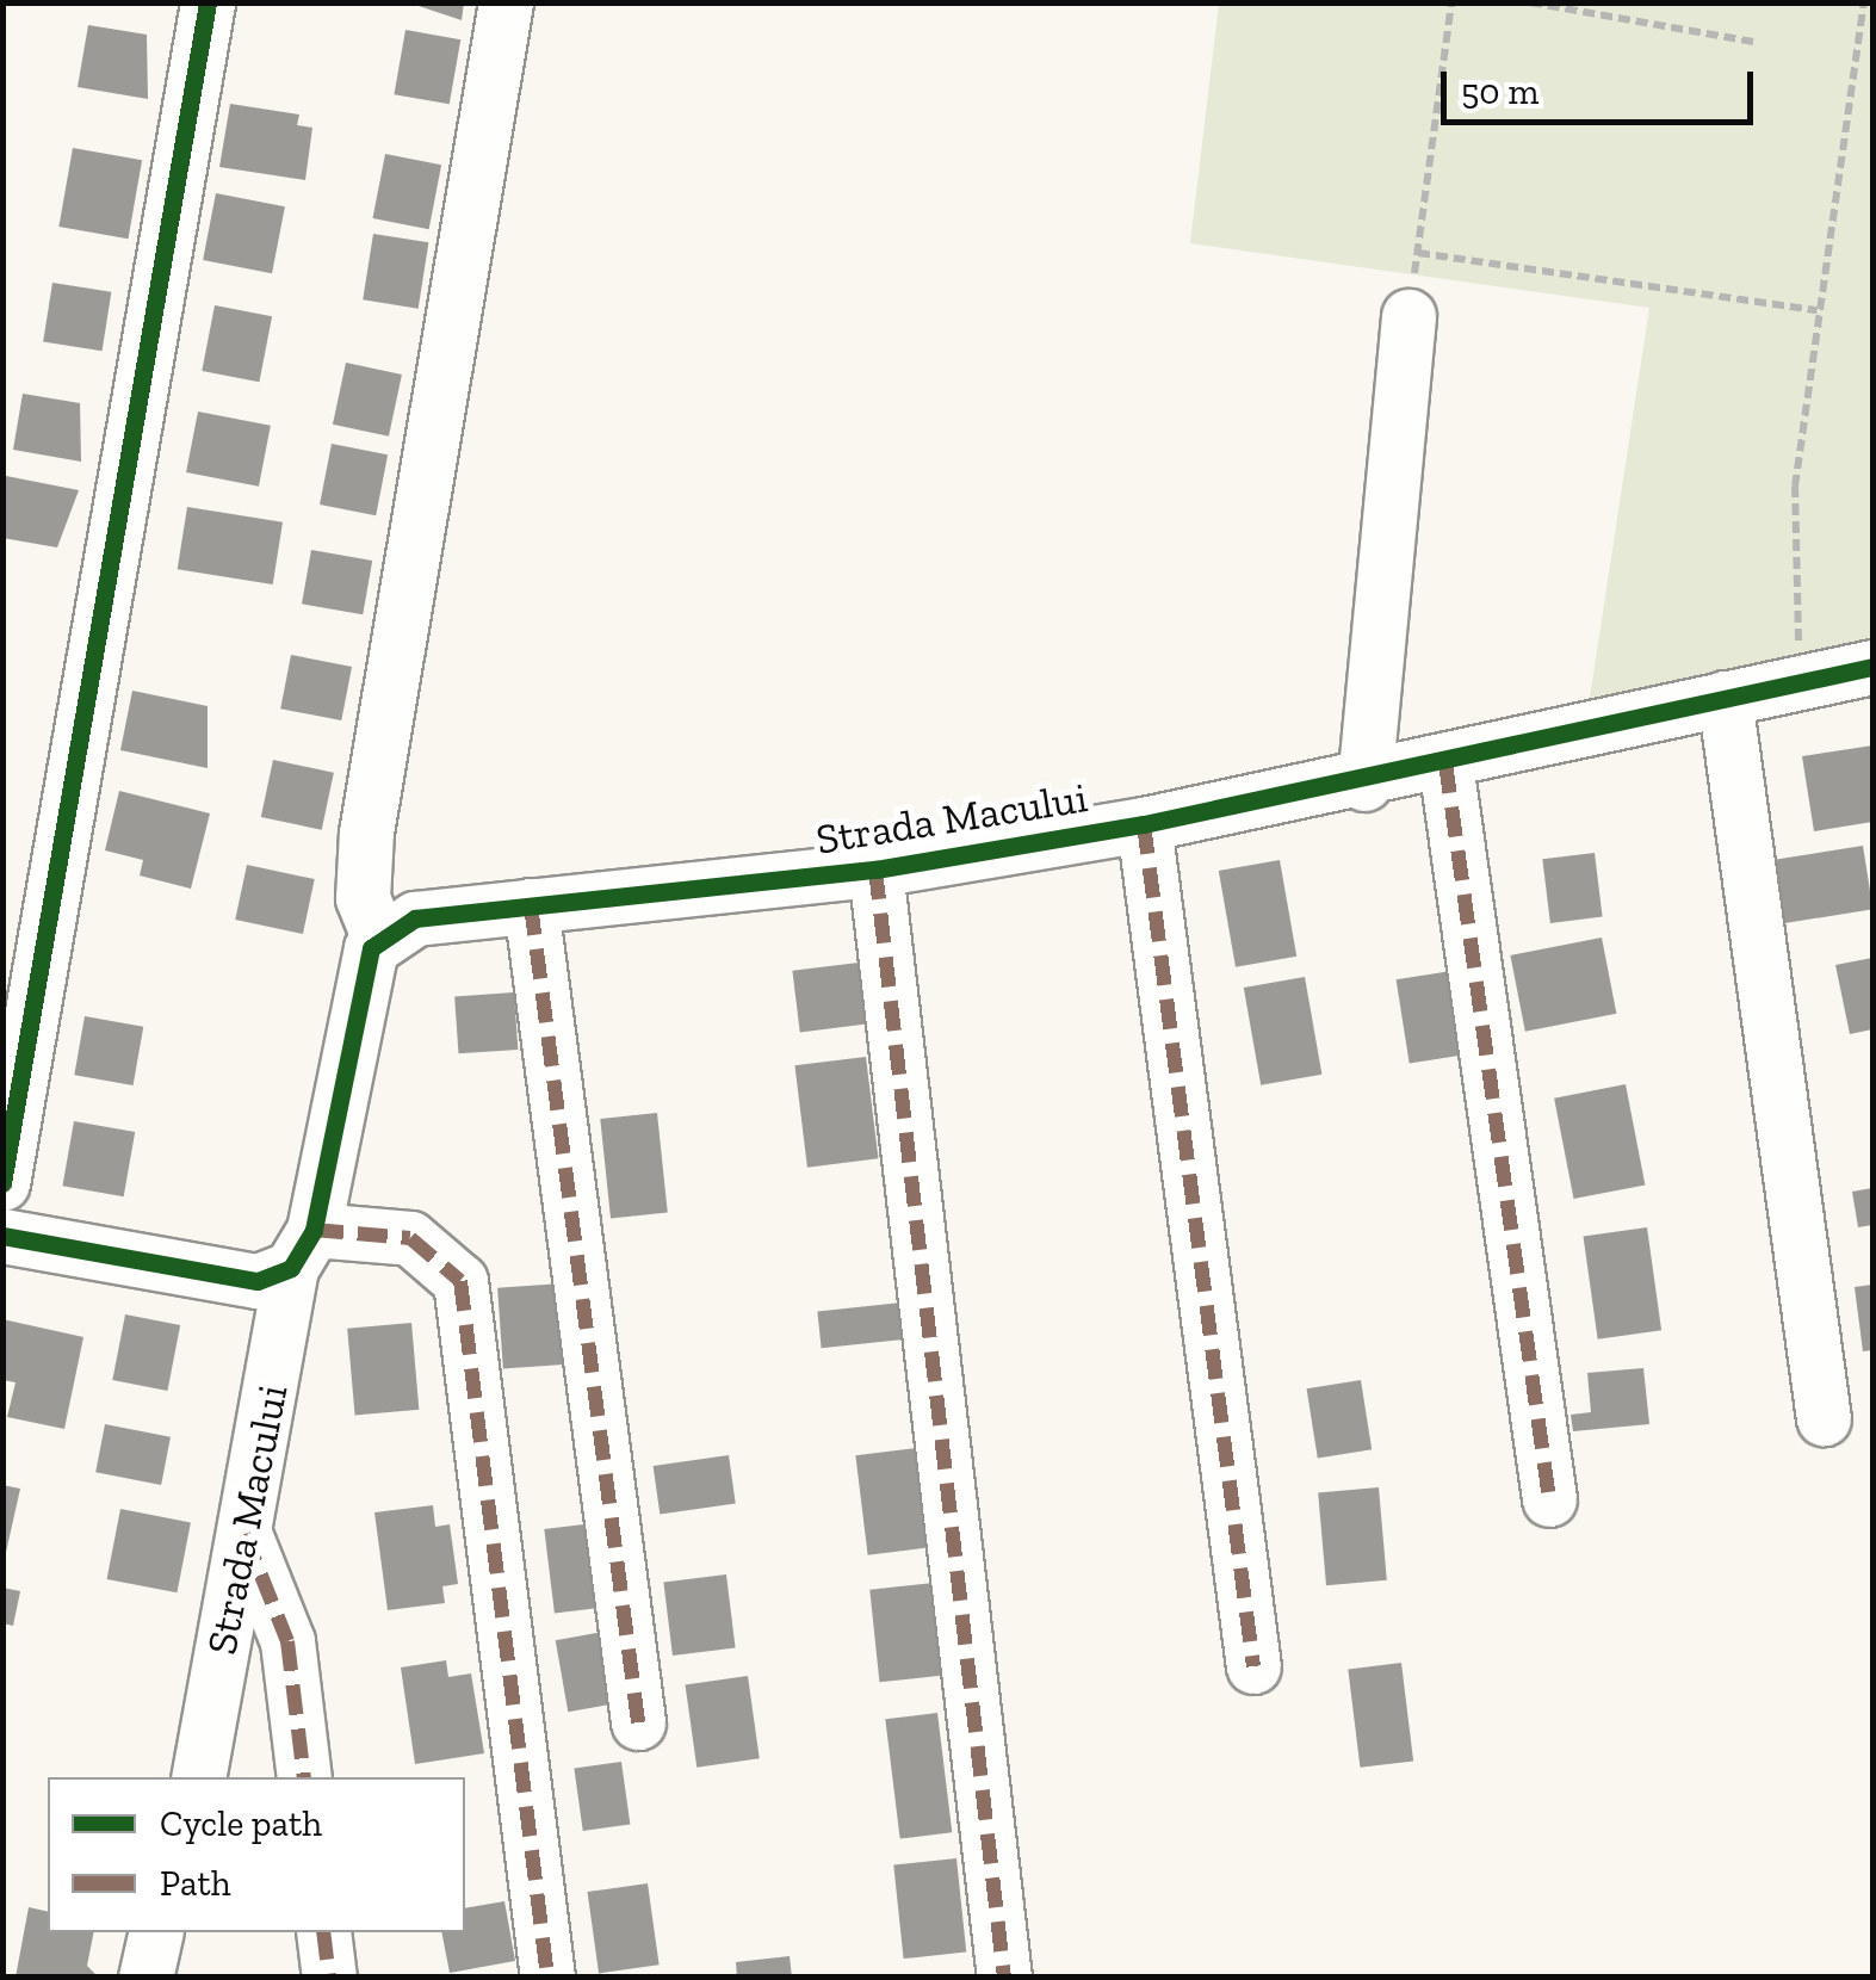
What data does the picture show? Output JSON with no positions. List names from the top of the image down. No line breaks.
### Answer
{"streets":{"street":["Strada Macului"]},"legend":["Cycle path","Path"],"scale_bar":"50 m"}
